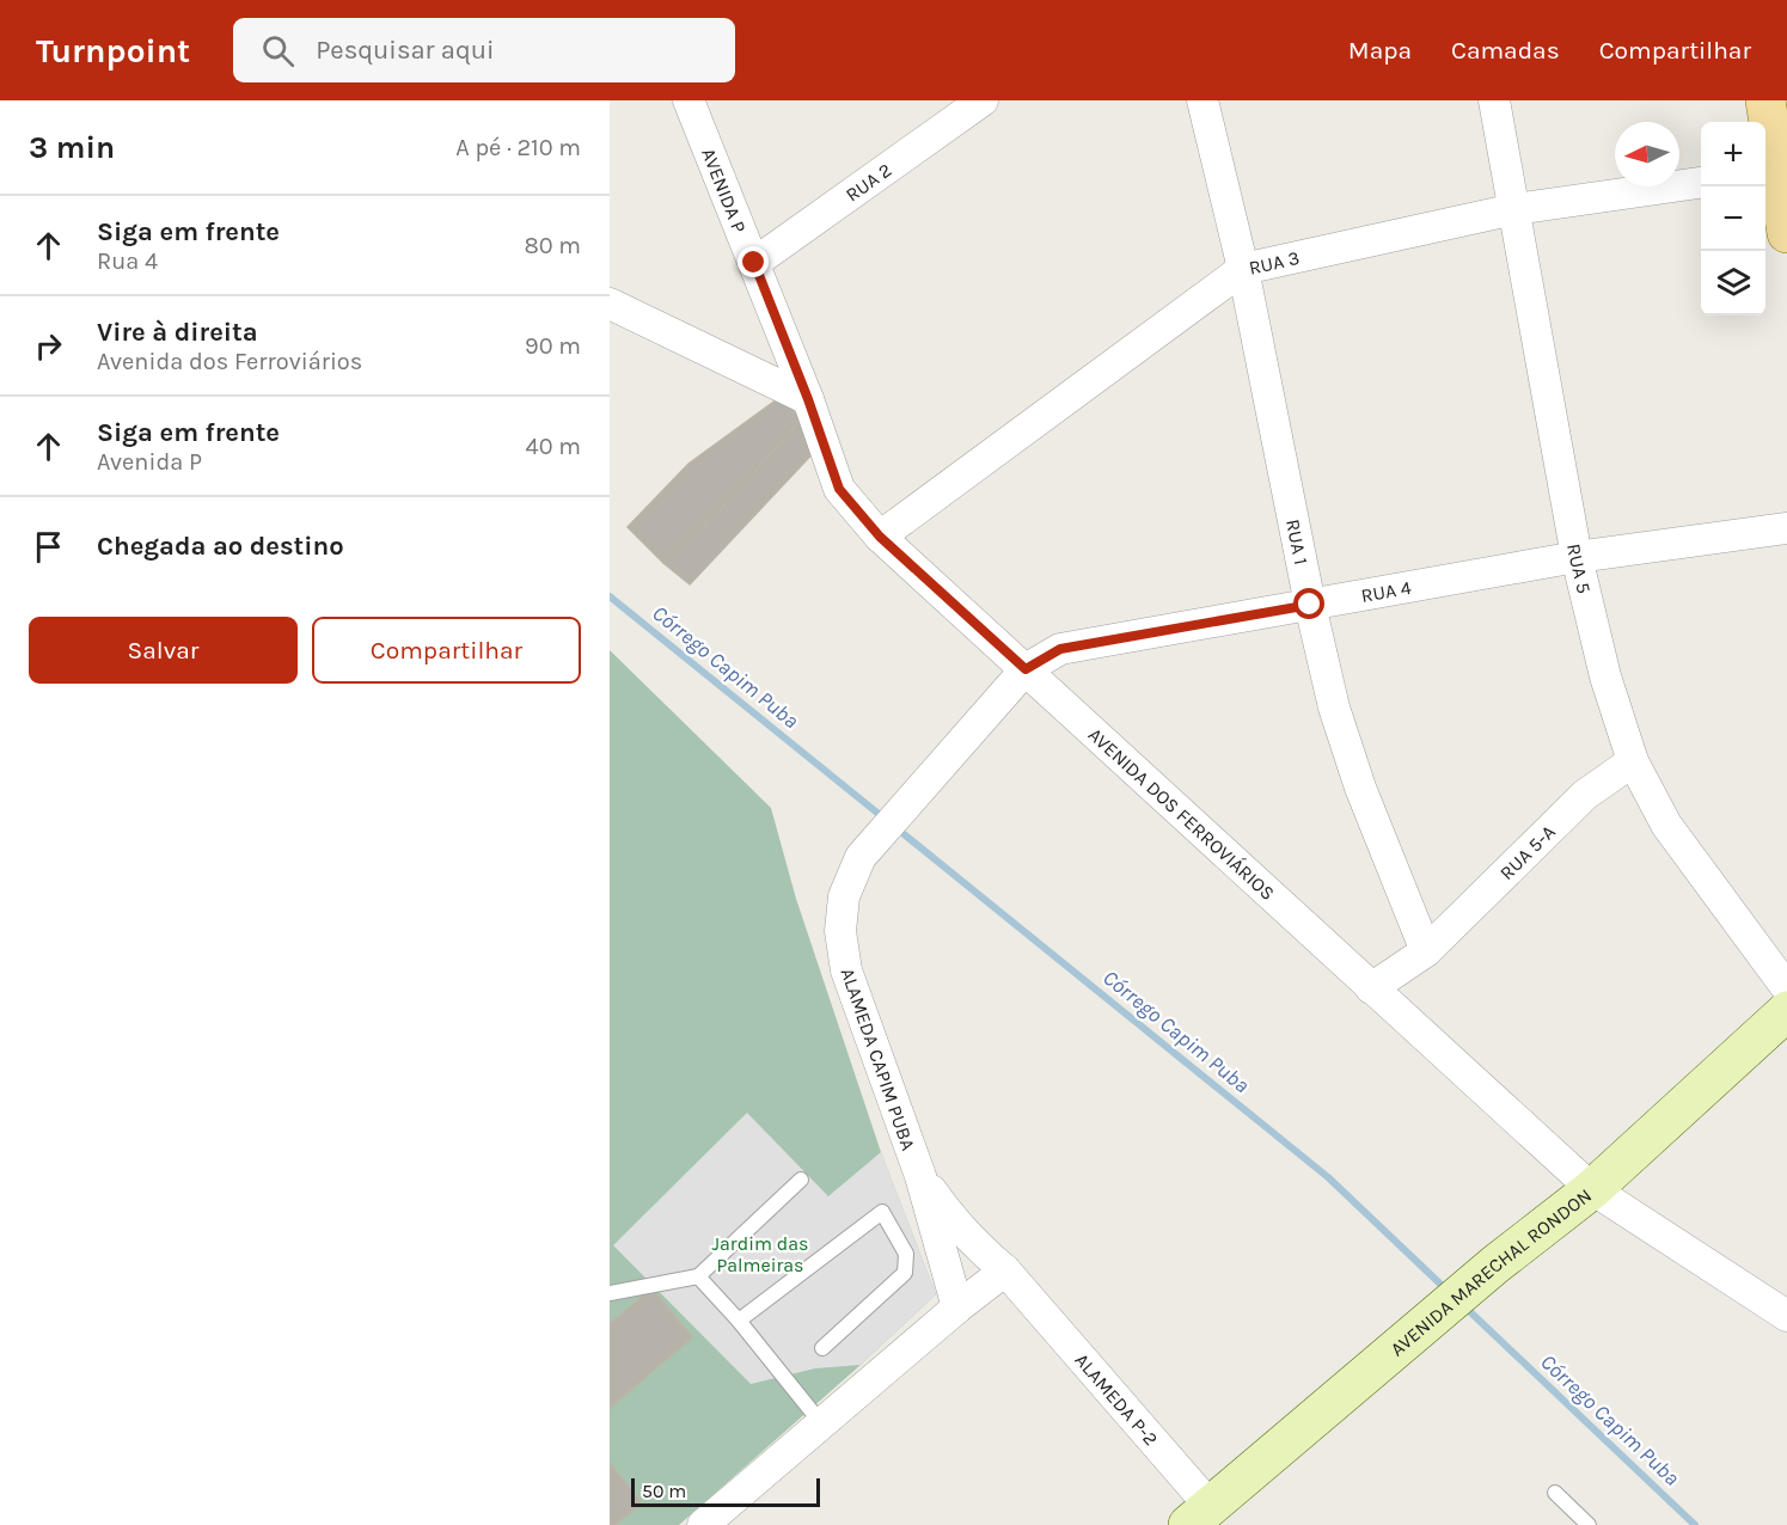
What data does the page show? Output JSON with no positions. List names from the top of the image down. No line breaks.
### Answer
{"streets":{"main road":["AVENIDA MARECHAL RONDON"],"street":["RUA 2","AVENIDA P","RUA 3","RUA 1","RUA 5","RUA 4","AVENIDA DOS FERROVIÁRIOS","RUA 5-A","ALAMEDA CAPIM PUBA","ALAMEDA P-2"]},"crossings":[["RUA 2","AVENIDA P"],["AVENIDA P","AVENIDA DOS FERROVIÁRIOS"],["RUA 3","RUA 1"],["RUA 3","RUA 5"],["RUA 3","AVENIDA DOS FERROVIÁRIOS"],["RUA 1","RUA 4"],["RUA 1","RUA 5-A"],["RUA 5","RUA 4"],["RUA 5","RUA 5-A"],["RUA 4","AVENIDA DOS FERROVIÁRIOS"],["RUA 4","ALAMEDA CAPIM PUBA"],["AVENIDA DOS FERROVIÁRIOS","AVENIDA MARECHAL RONDON"],["ALAMEDA CAPIM PUBA","ALAMEDA P-2"],["AVENIDA MARECHAL RONDON","ALAMEDA P-2"]],"water":["Córrego Capim Puba"],"parks":["Jardim das Palmeiras"],"scale_bar":"50 m","north":"left","page":{"header":"Turnpoint","search":"Pesquisar aqui","nav":["Mapa","Camadas","Compartilhar"],"heading":["3 min","A pé · 210 m"],"map_buttons":["+","−"],"list":[["Siga em frente","Rua 4","80 m"],["Vire à direita","Avenida dos Ferroviários","90 m"],["Siga em frente","Avenida P","40 m"],"Chegada ao destino"],"buttons":["Salvar","Compartilhar"],"scale":"50 m"}}
